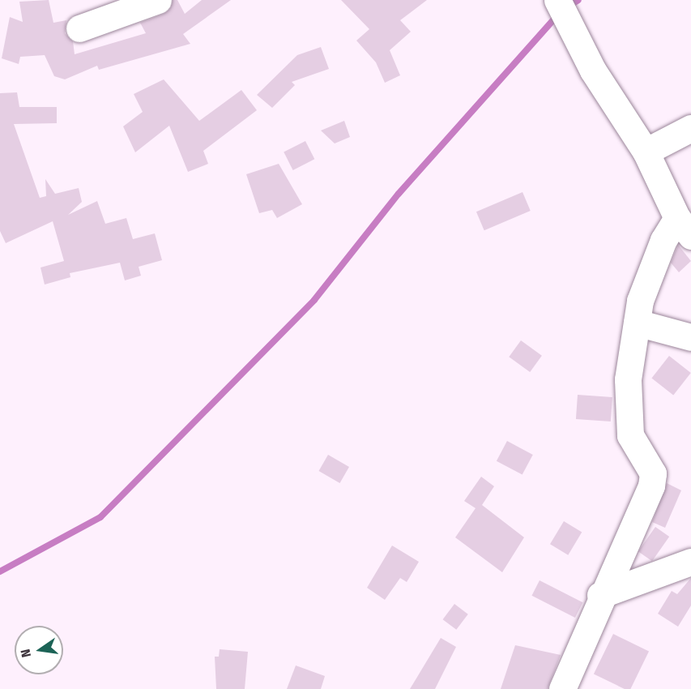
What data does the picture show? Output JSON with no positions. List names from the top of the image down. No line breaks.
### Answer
{"north":"left"}
